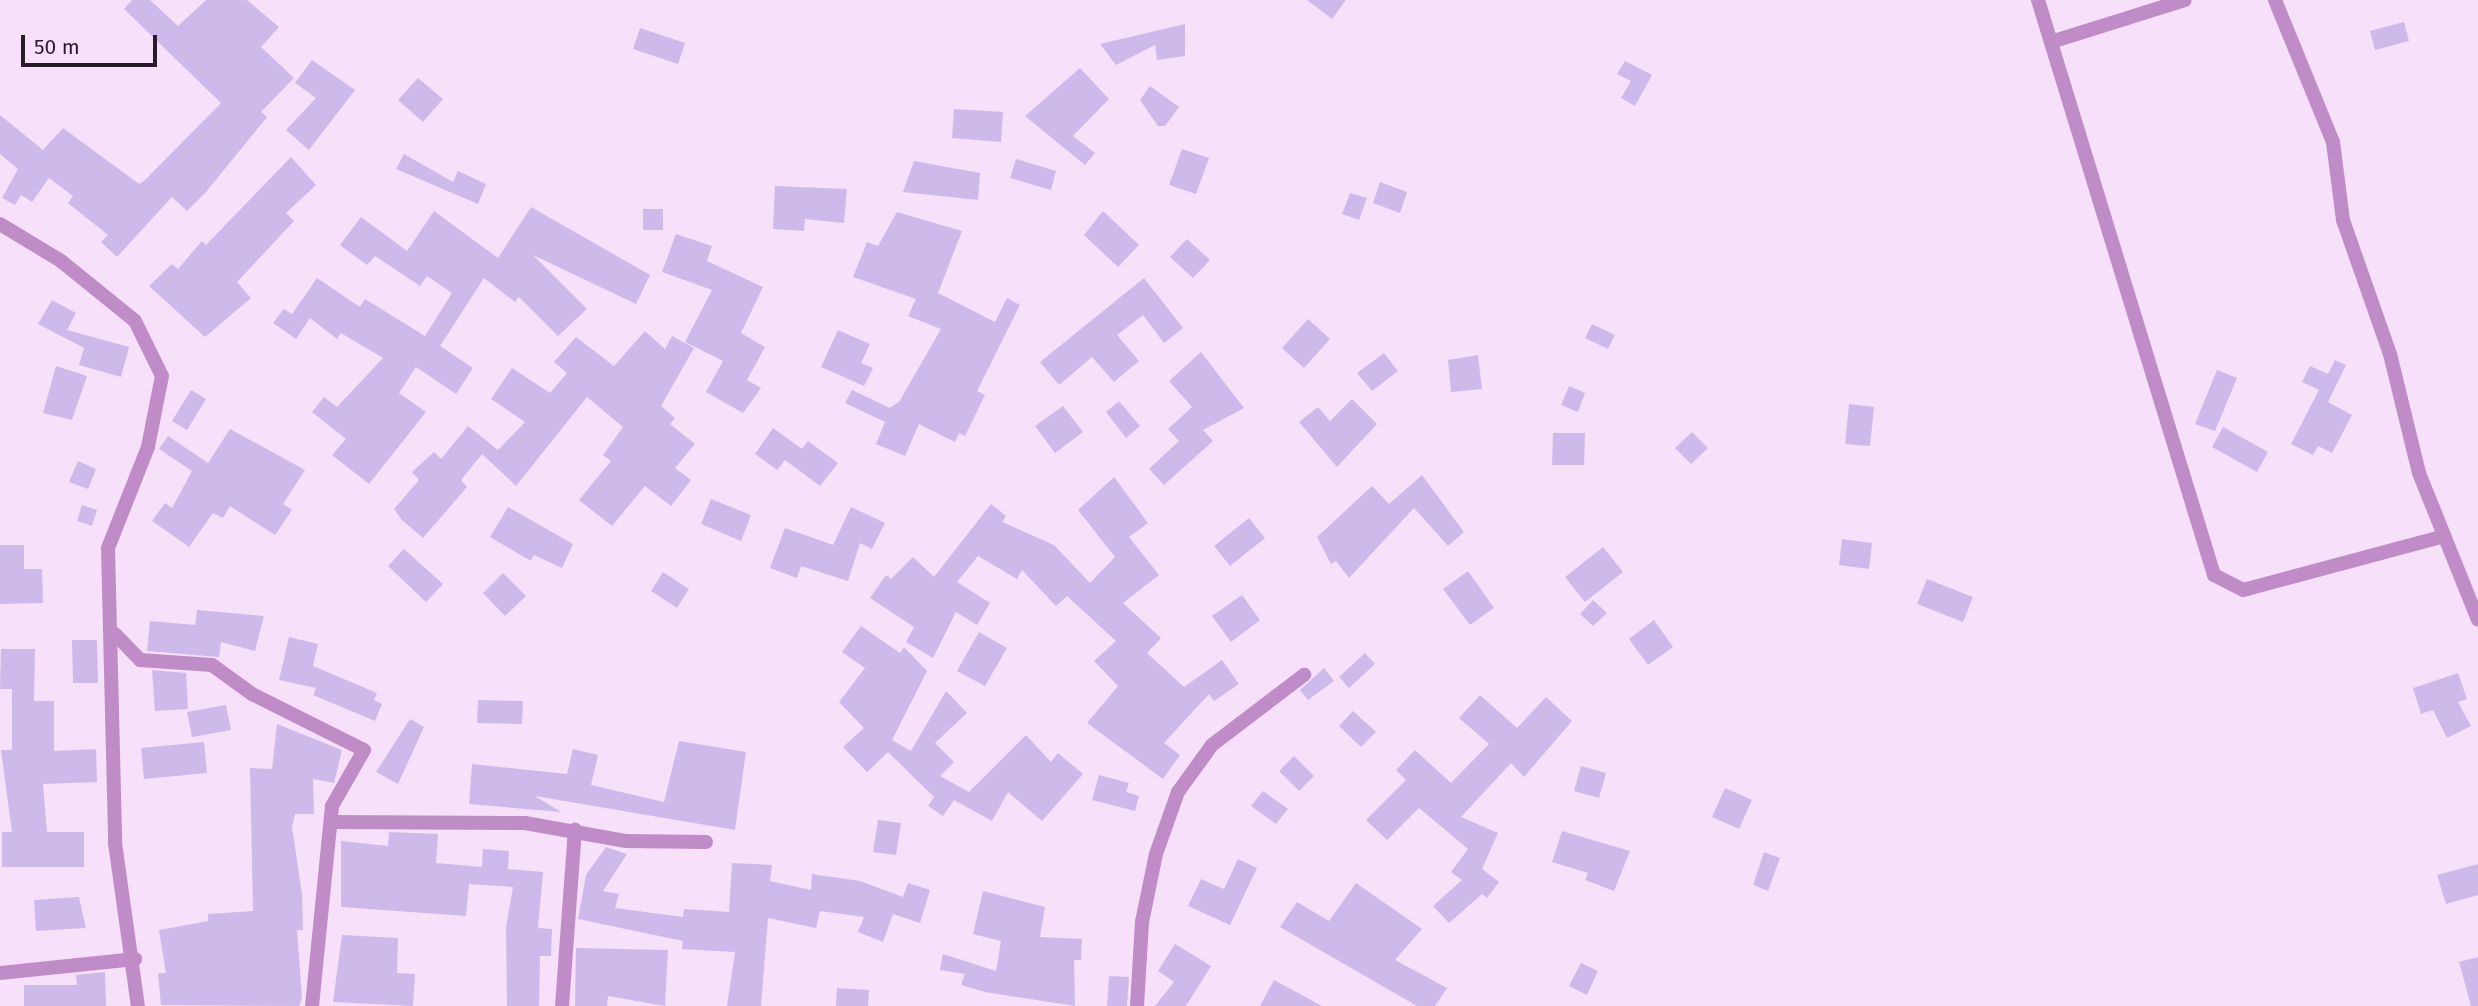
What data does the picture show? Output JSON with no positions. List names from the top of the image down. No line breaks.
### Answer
{"scale_bar":"50 m"}
